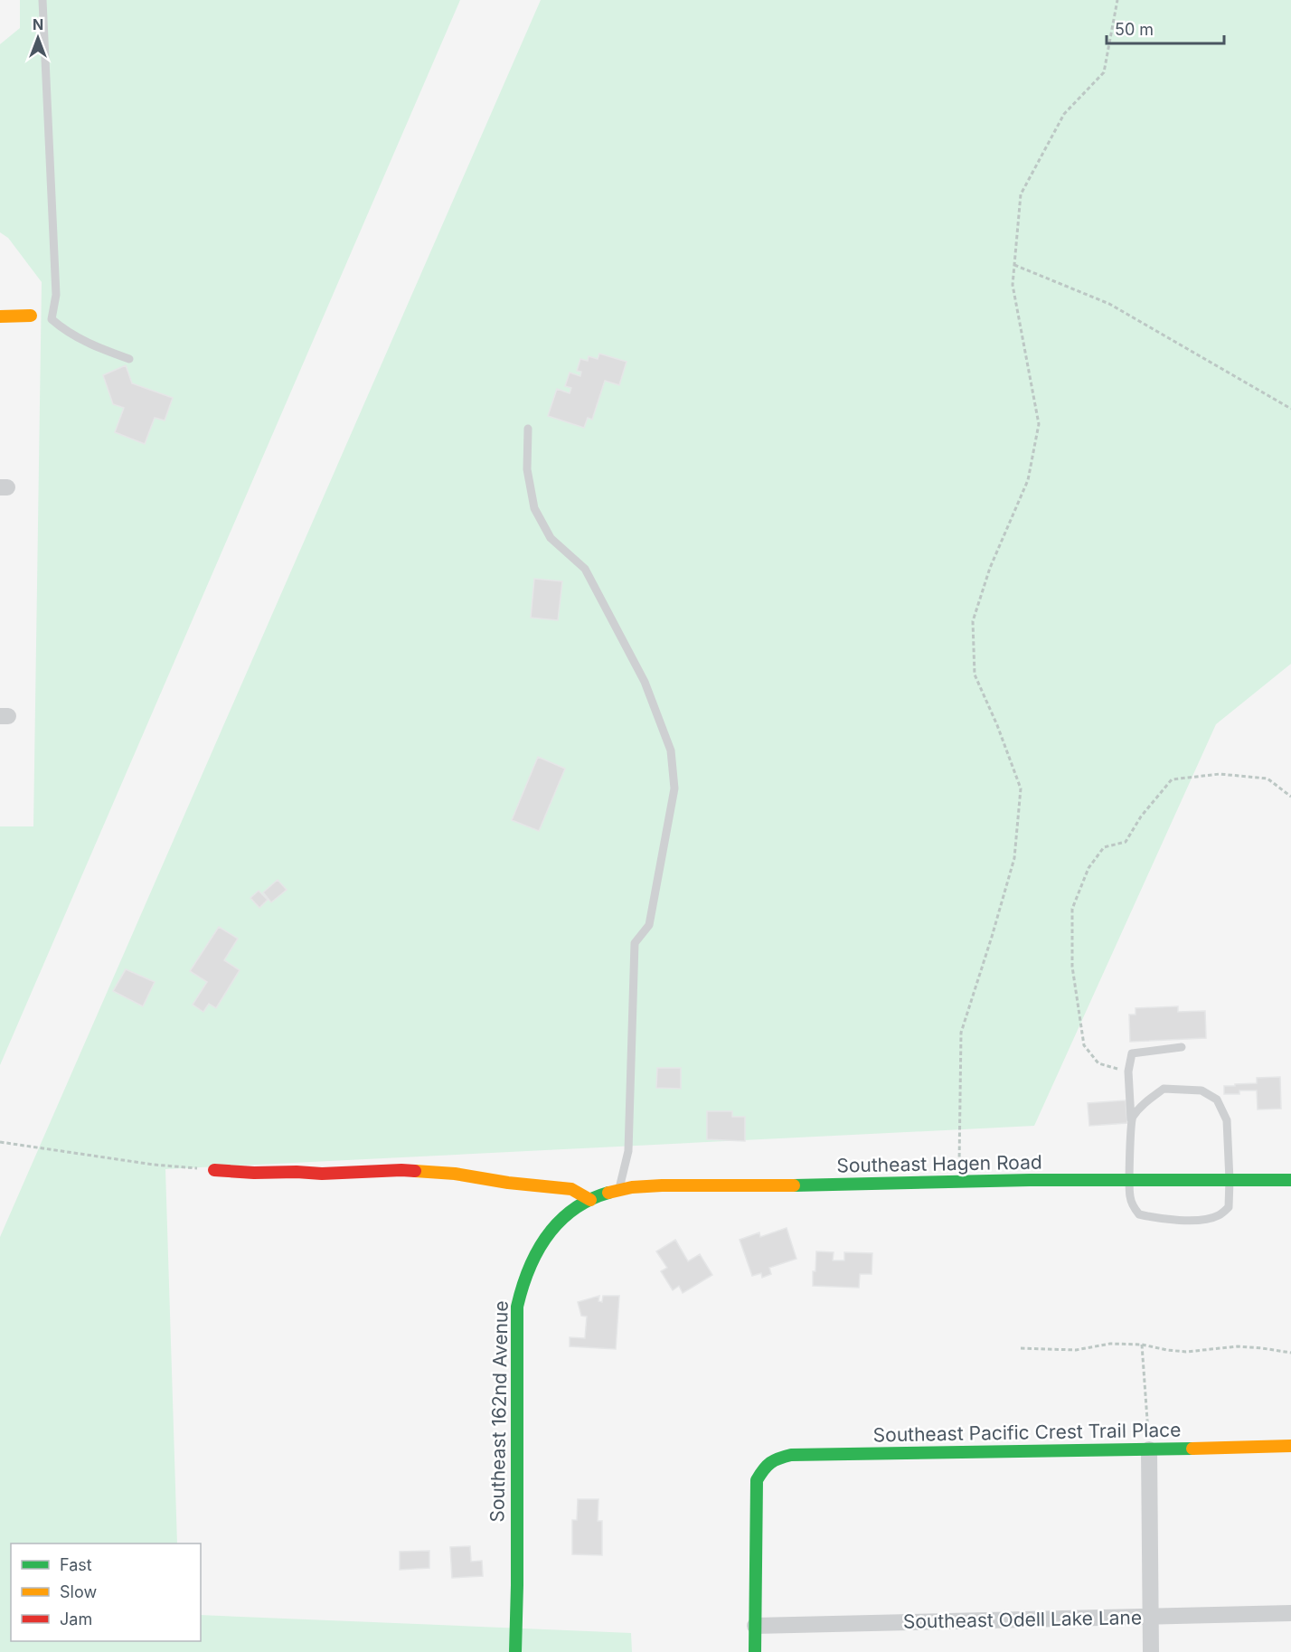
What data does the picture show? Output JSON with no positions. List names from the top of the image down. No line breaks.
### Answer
{"streets":{"street":["Southeast Hagen Road","Southeast 162nd Avenue","Southeast Pacific Crest Trail Place","Southeast Odell Lake Lane"]},"crossings":[["Southeast Hagen Road","Southeast 162nd Avenue"],["Southeast Pacific Crest Trail Place","Southeast Odell Lake Lane"]],"legend":["Fast","Slow","Jam"],"scale_bar":"50 m","north":"top"}
